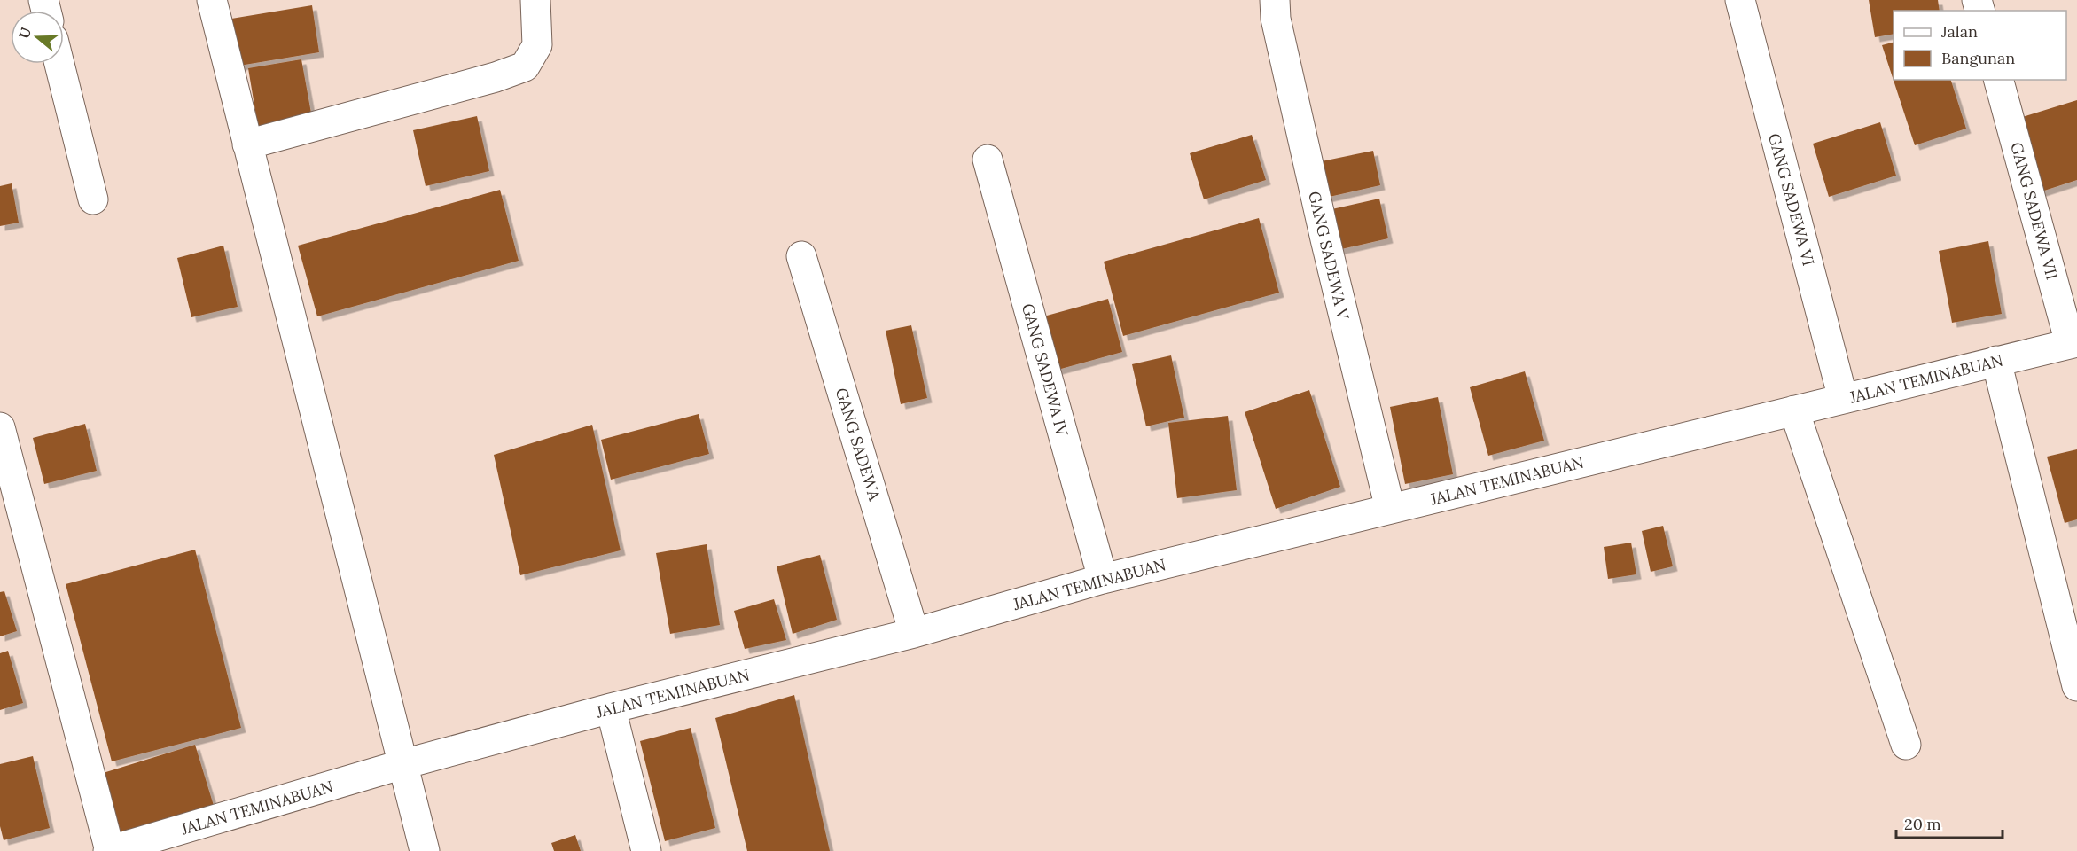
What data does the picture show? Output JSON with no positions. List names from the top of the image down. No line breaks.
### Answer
{"streets":{"street":["GANG SADEWA VI","GANG SADEWA VII","GANG SADEWA V","GANG SADEWA IV","JALAN TEMINABUAN","GANG SADEWA"]},"crossings":[["GANG SADEWA VI","JALAN TEMINABUAN"],["GANG SADEWA VII","JALAN TEMINABUAN"],["GANG SADEWA V","JALAN TEMINABUAN"],["GANG SADEWA IV","JALAN TEMINABUAN"],["JALAN TEMINABUAN","GANG SADEWA"]],"legend":["Jalan","Bangunan"],"scale_bar":"20 m","north":"left"}
